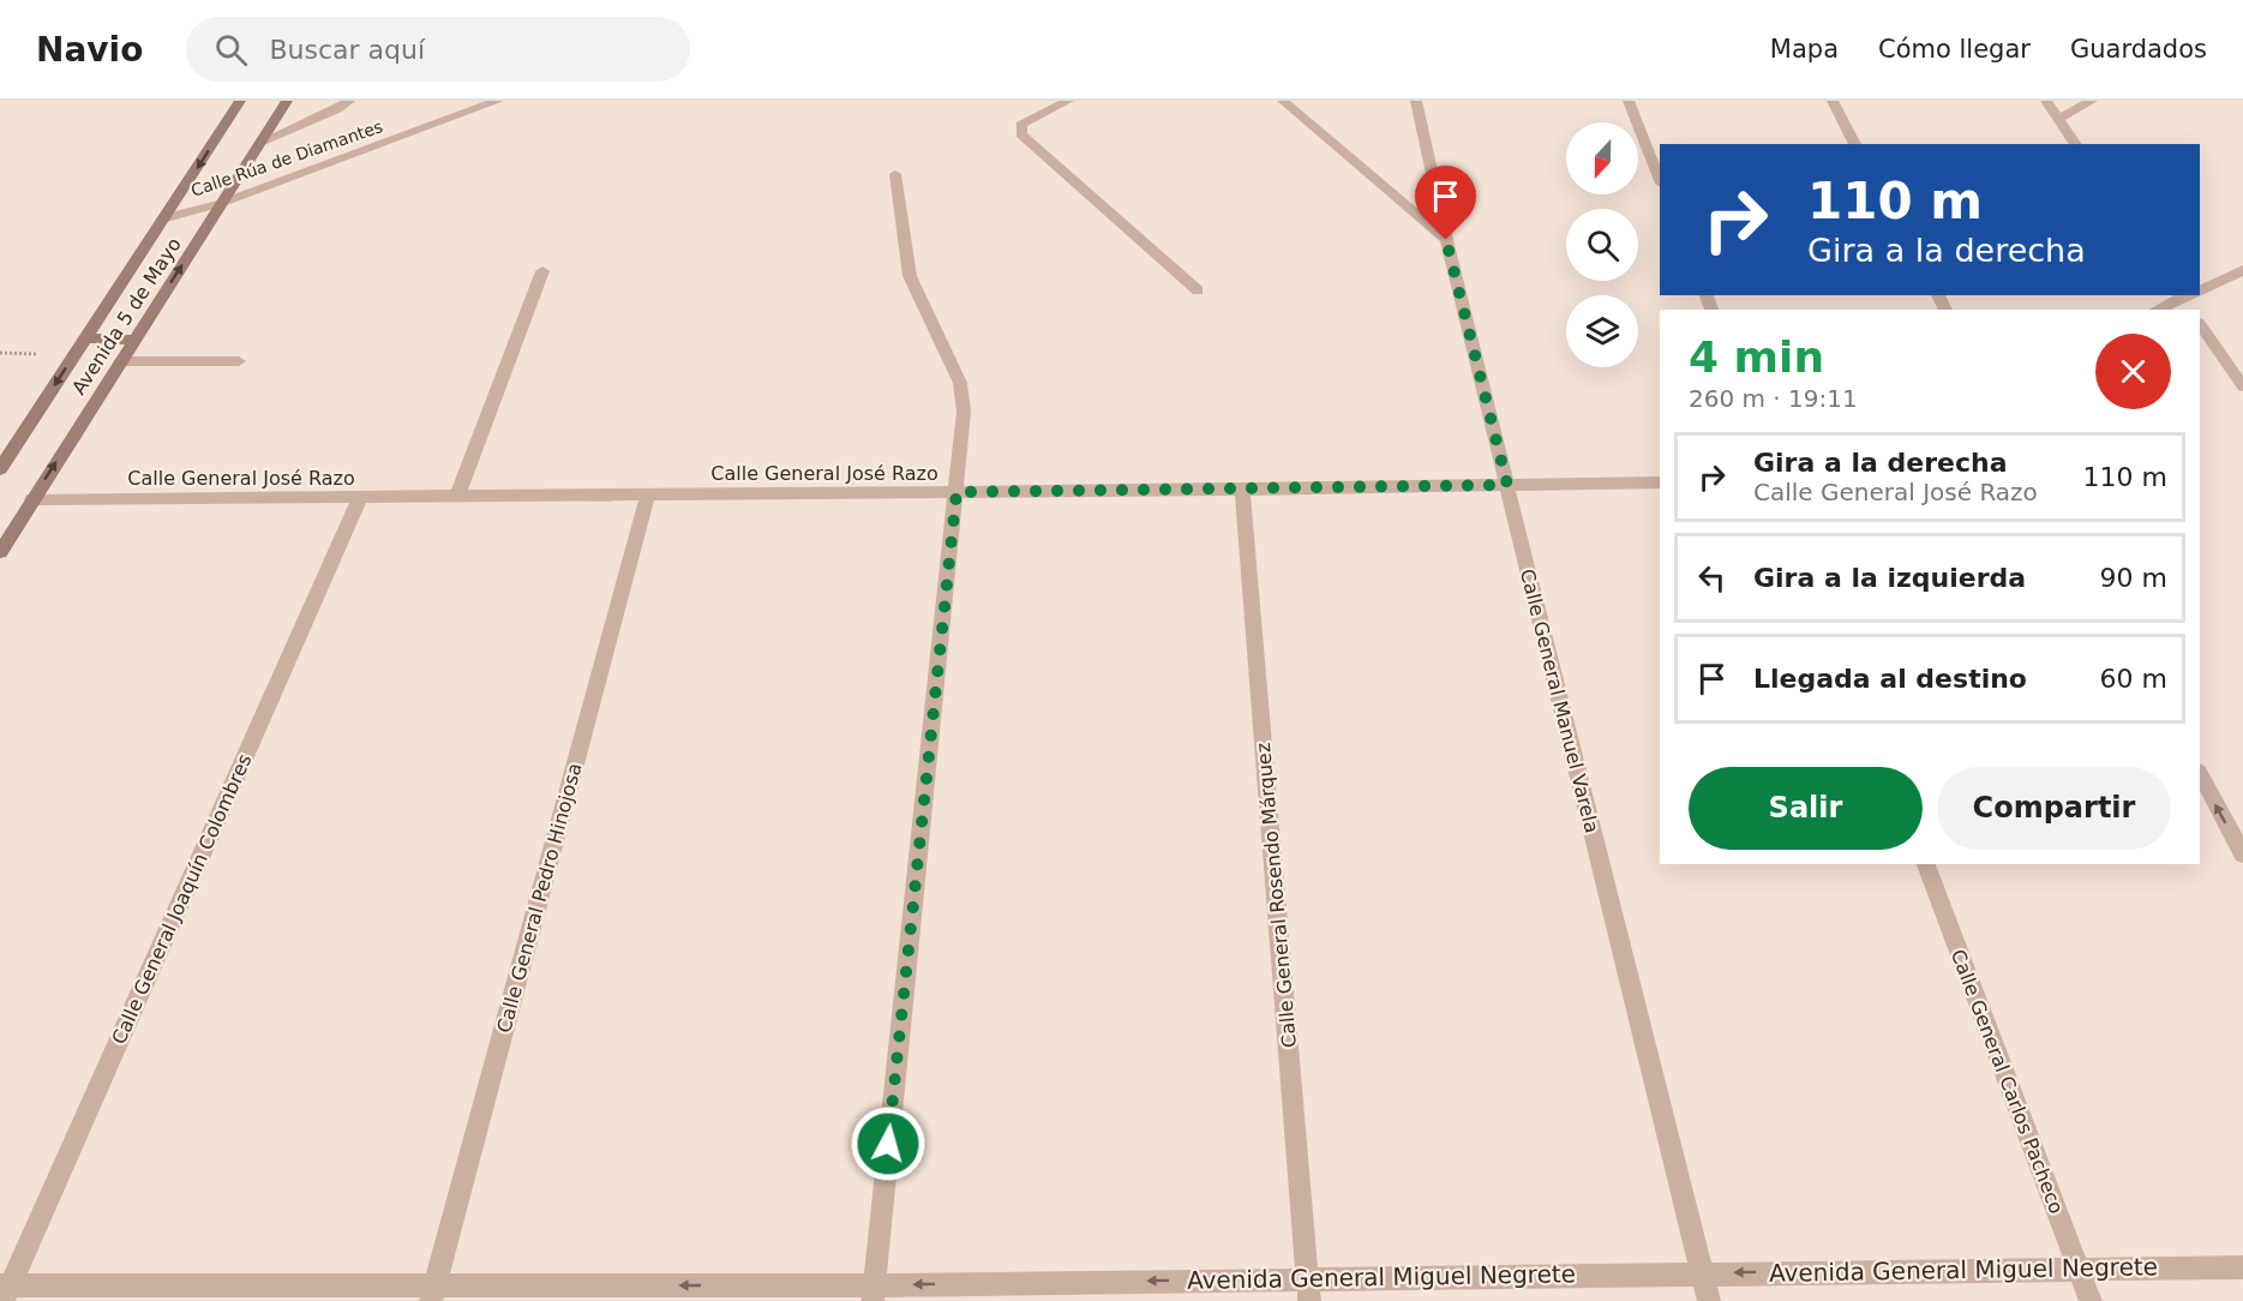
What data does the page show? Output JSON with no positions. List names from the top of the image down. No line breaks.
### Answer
{"streets":{"street":["Calle Rúa de Diamantes","Avenida 5 de Mayo","Calle General José Razo","Calle General Manuel Varela","Calle General Rosendo Márquez","Calle General Pedro Hinojosa","Calle General Joaquín Colombres","Calle General Carlos Pacheco","Avenida General Miguel Negrete"]},"crossings":[["Calle Rúa de Diamantes","Avenida 5 de Mayo"],["Avenida 5 de Mayo","Calle General José Razo"],["Calle General José Razo","Calle General Manuel Varela"],["Calle General José Razo","Calle General Rosendo Márquez"],["Calle General José Razo","Calle General Pedro Hinojosa"],["Calle General José Razo","Calle General Joaquín Colombres"],["Calle General Manuel Varela","Avenida General Miguel Negrete"],["Calle General Rosendo Márquez","Avenida General Miguel Negrete"],["Calle General Pedro Hinojosa","Avenida General Miguel Negrete"],["Calle General Joaquín Colombres","Avenida General Miguel Negrete"],["Calle General Carlos Pacheco","Avenida General Miguel Negrete"]],"one_way":["Avenida General Miguel Negrete"],"north":"bottom","page":{"header":"Navio","search":"Buscar aquí","nav":["Mapa","Cómo llegar","Guardados"],"turn":["110 m","Gira a la derecha"],"heading":["4 min","260 m · 19:11"],"list":[{"name":"Gira a la derecha","note":"Calle General José Razo","value":"110 m"},{"name":"Gira a la izquierda","value":"90 m"},{"name":"Llegada al destino","value":"60 m"}],"buttons":["Salir","Compartir"]}}
